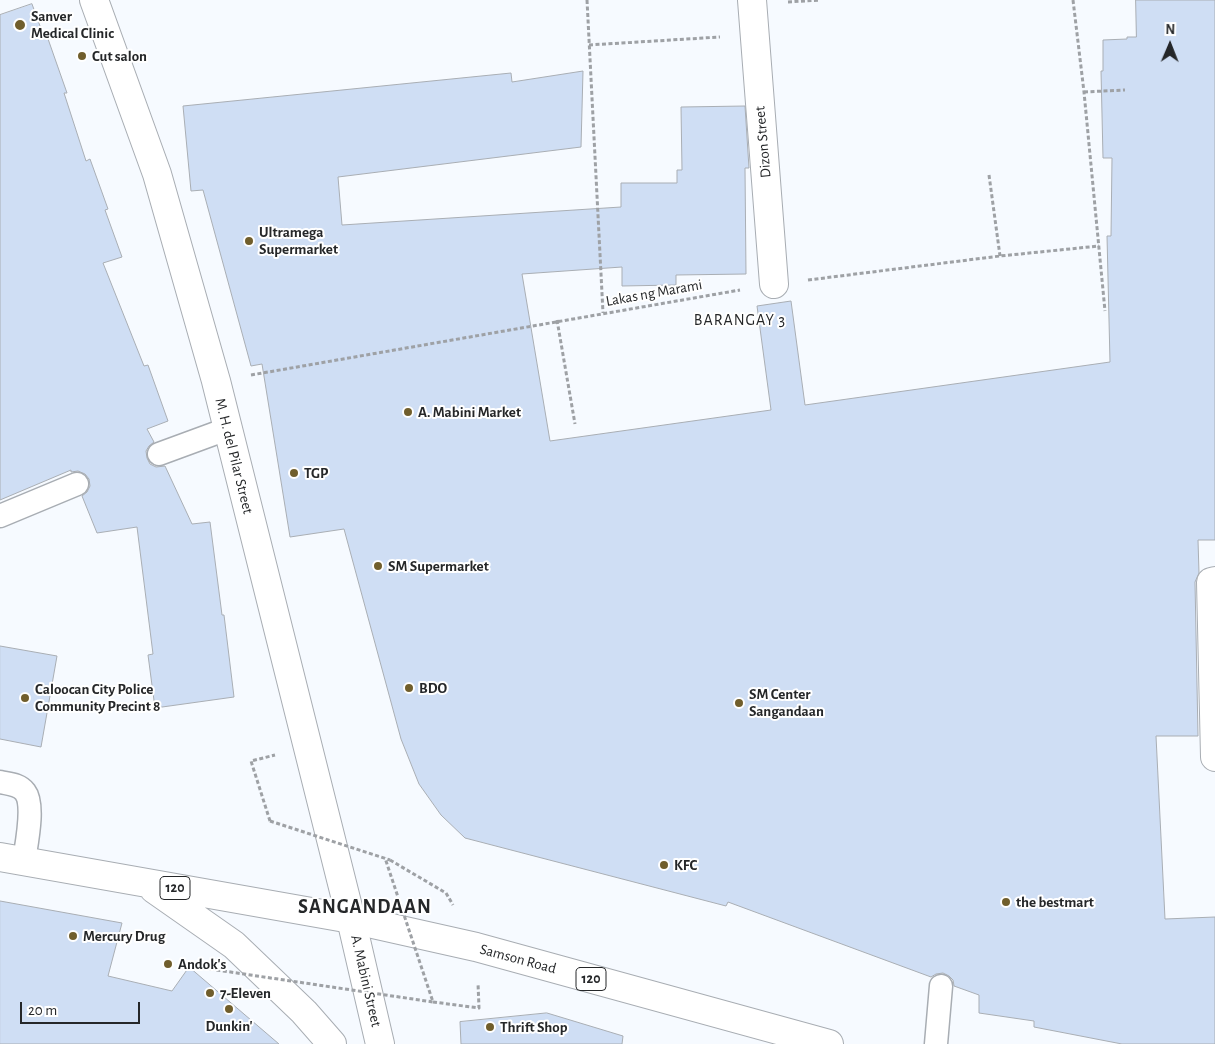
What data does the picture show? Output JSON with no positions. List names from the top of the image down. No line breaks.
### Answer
{"streets":{"main road":["Dizon Street","M. H. del Pilar Street","120","Samson Road","A. Mabini Street"],"path":["Lakas ng Marami"]},"crossings":[["Dizon Street","Lakas ng Marami"],["Lakas ng Marami","M. H. del Pilar Street"],["M. H. del Pilar Street","120"],["M. H. del Pilar Street","Samson Road"],["M. H. del Pilar Street","A. Mabini Street"],["120","Samson Road"],["120","A. Mabini Street"],["Samson Road","A. Mabini Street"]],"districts":["BARANGAY 3","SANGANDAAN"],"places":["Sanver Medical Clinic","Cut salon","Ultramega Supermarket","A. Mabini Market","TGP","SM Supermarket","BDO","Caloocan City Police Community Precint 8","SM Center Sangandaan","KFC","the bestmart","Mercury Drug","Andok's","7-Eleven","Dunkin'","Thrift Shop"],"scale_bar":"20 m","north":"top"}
